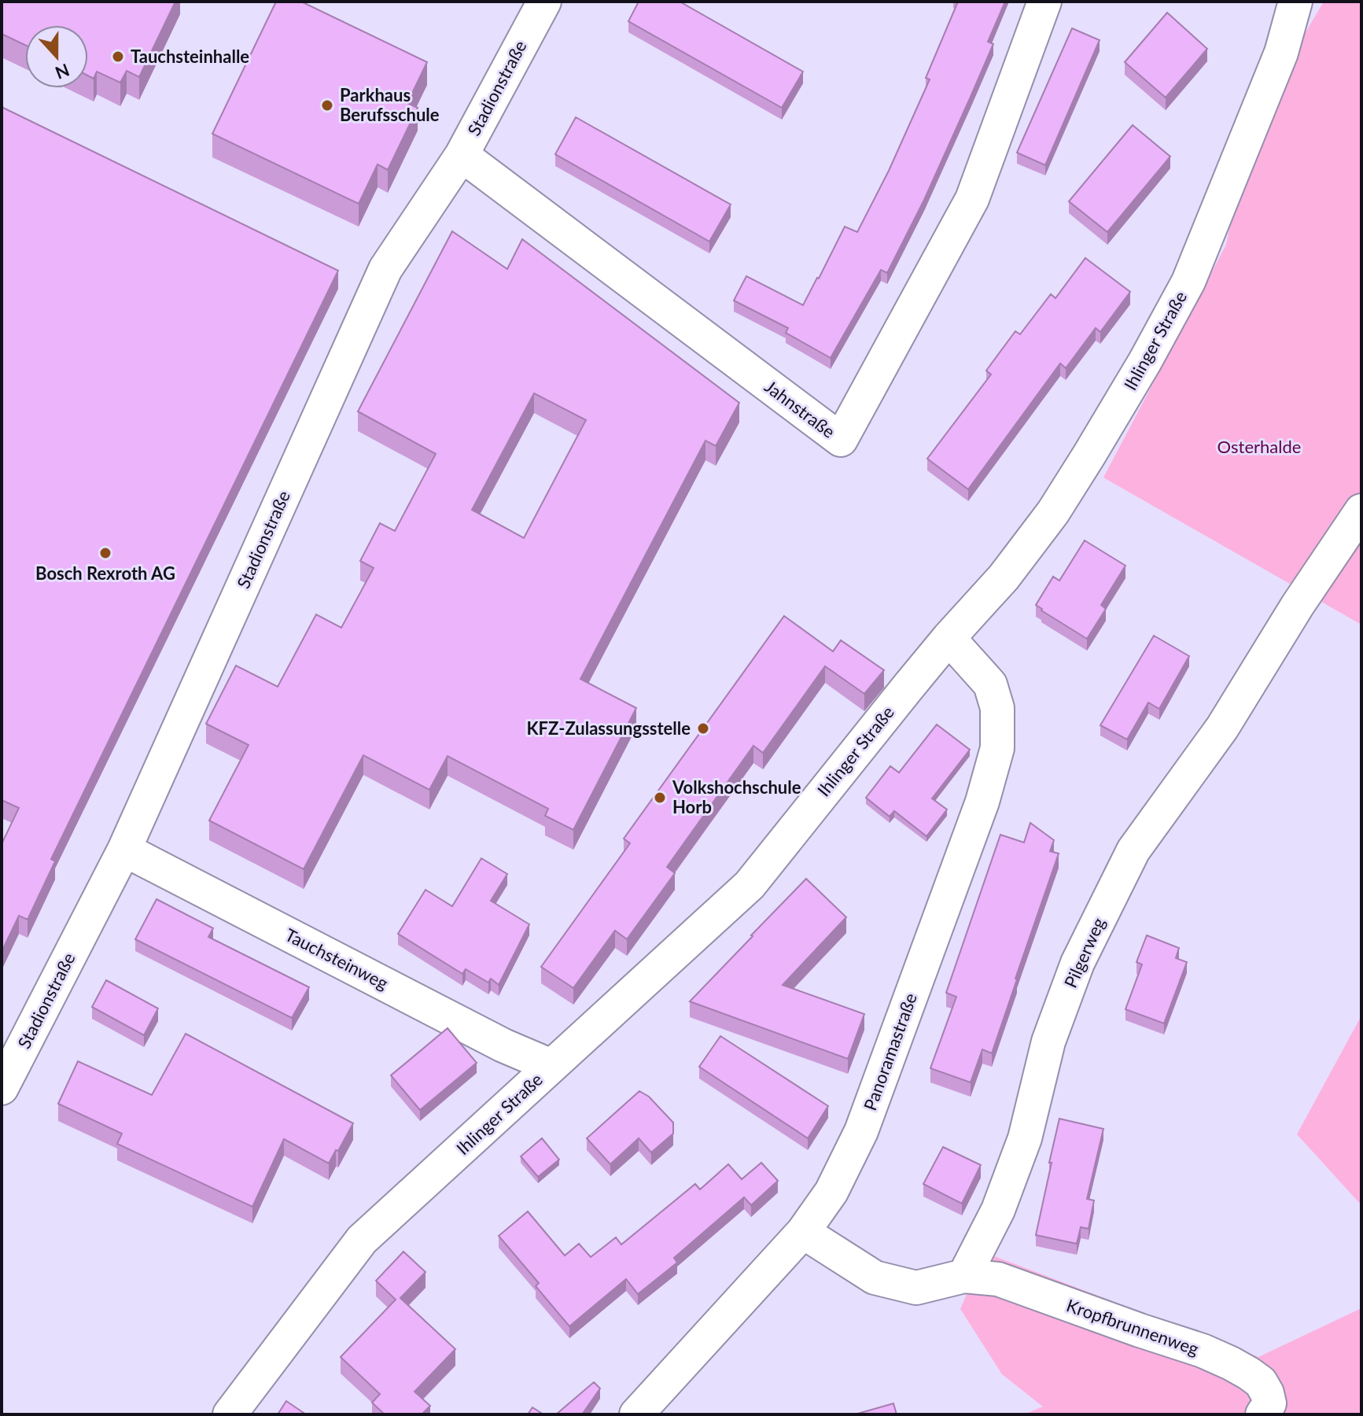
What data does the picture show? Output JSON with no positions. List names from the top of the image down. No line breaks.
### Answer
{"streets":{"street":["Stadionstraße","Ihlinger Straße","Jahnstraße","Pilgerweg","Tauchsteinweg","Panoramastraße","Kropfbrunnenweg"]},"crossings":[["Stadionstraße","Jahnstraße"],["Stadionstraße","Tauchsteinweg"],["Ihlinger Straße","Tauchsteinweg"],["Ihlinger Straße","Panoramastraße"],["Pilgerweg","Kropfbrunnenweg"]],"parks":["Osterhalde"],"places":["Tauchsteinhalle","Parkhaus Berufsschule","Bosch Rexroth AG","KFZ-Zulassungsstelle","Volkshochschule Horb"],"north":"bottom"}
